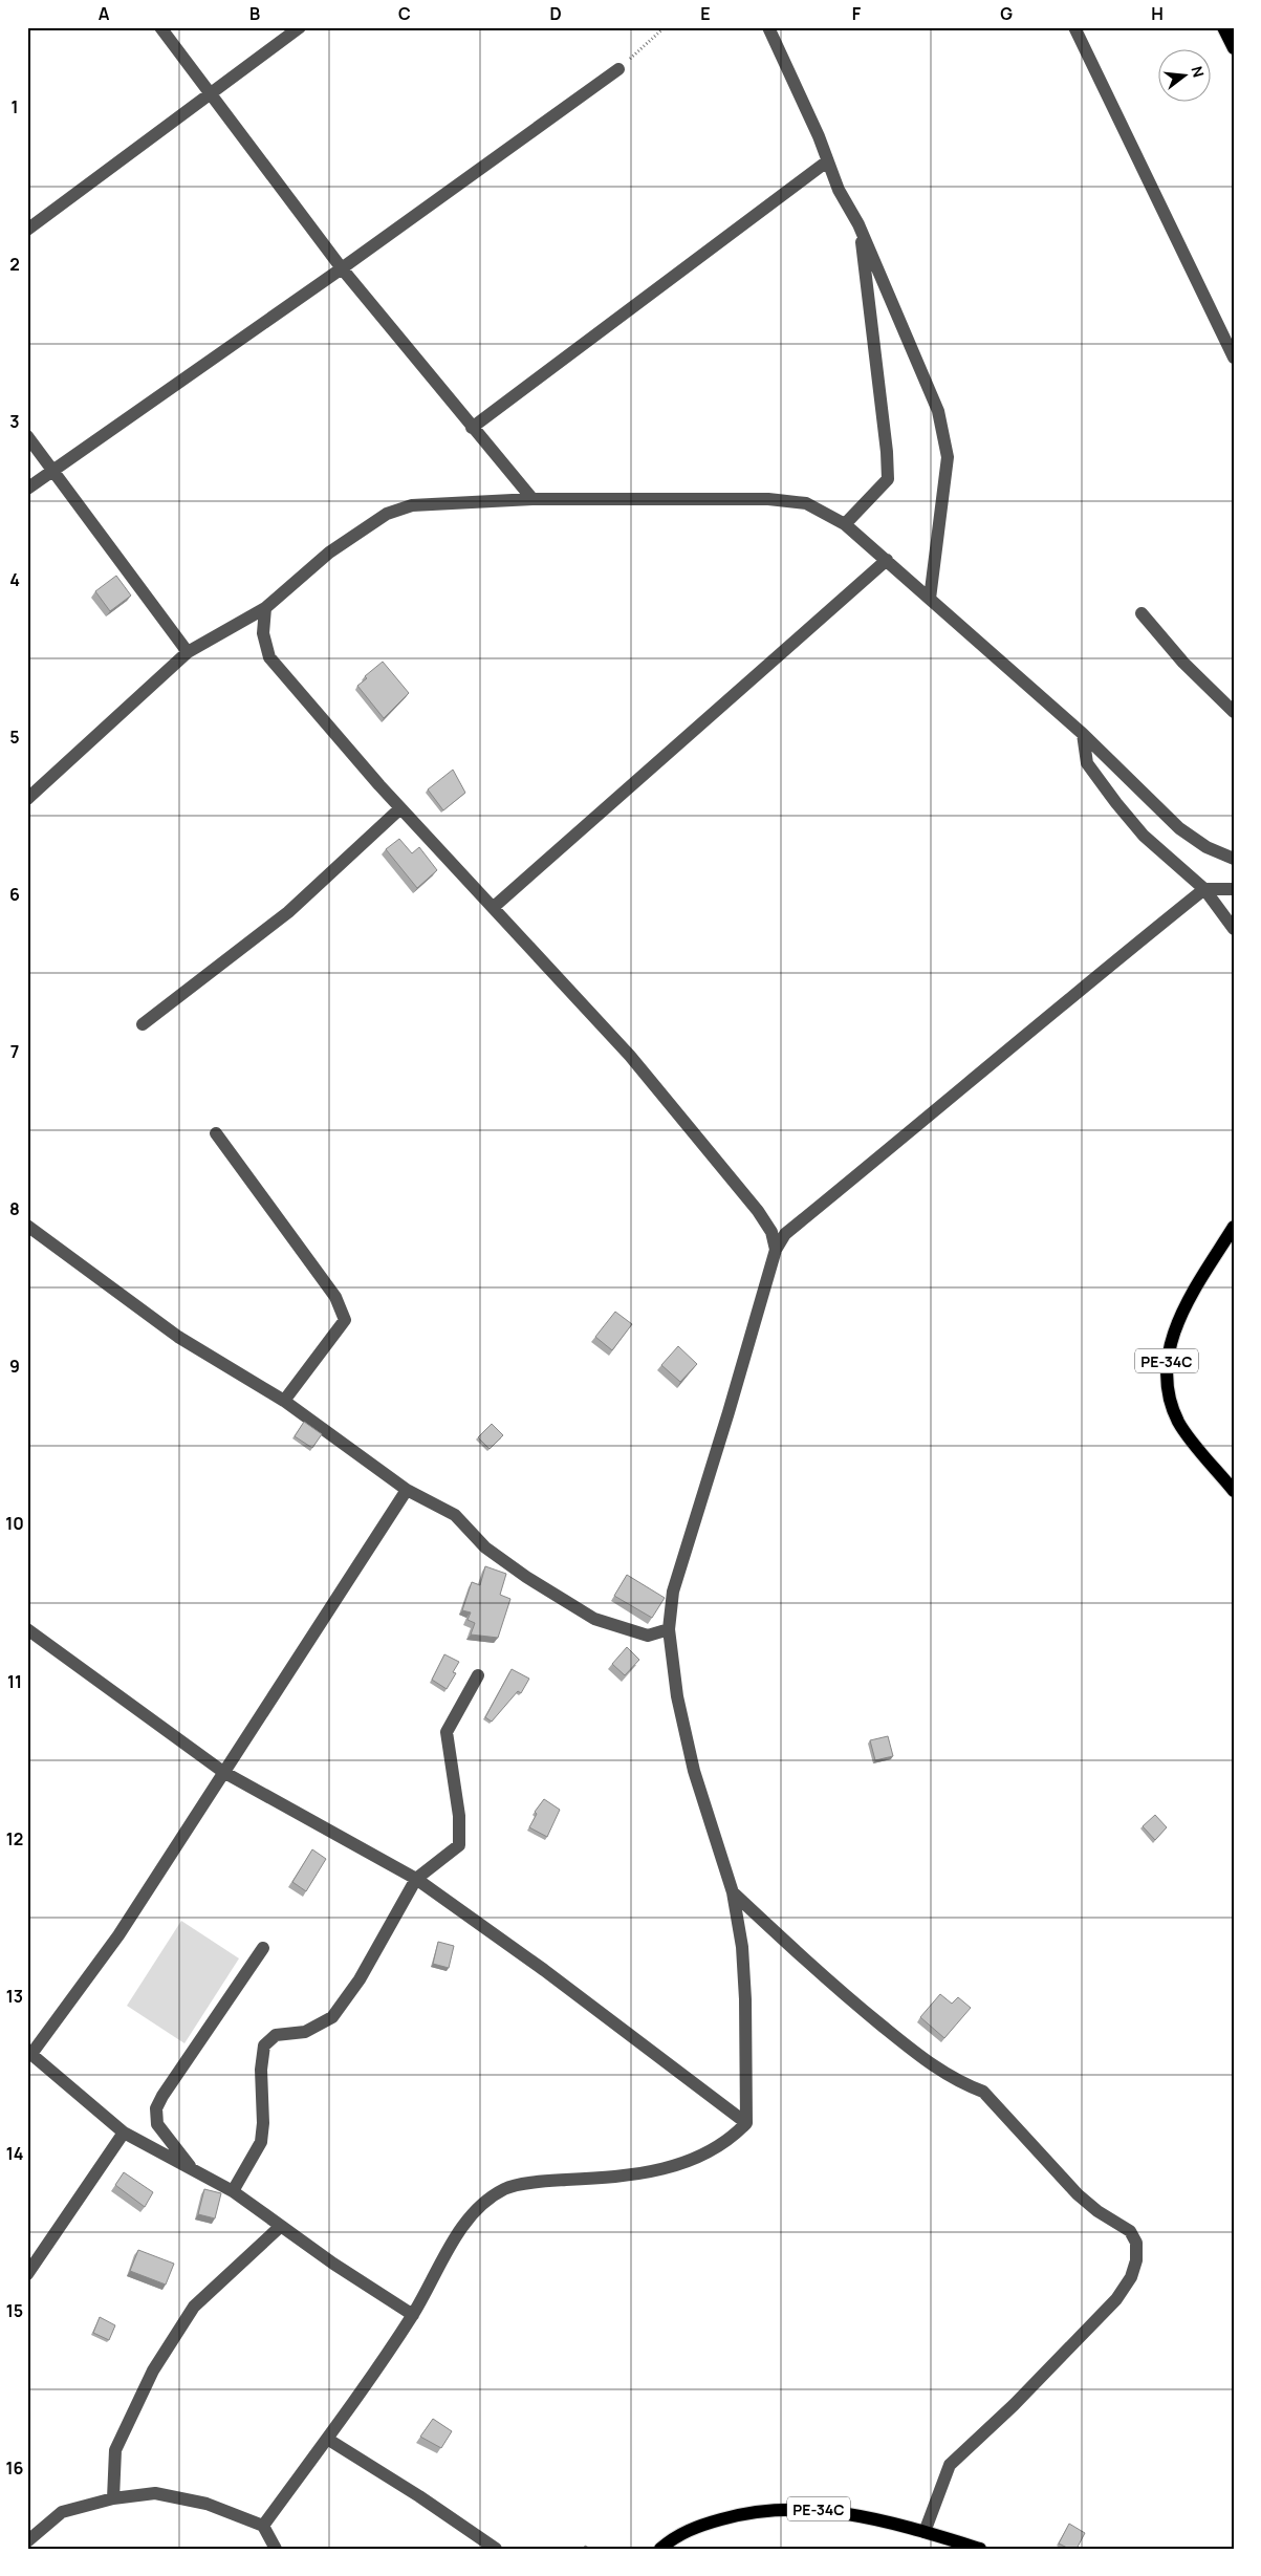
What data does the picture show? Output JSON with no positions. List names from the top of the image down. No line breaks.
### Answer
{"streets":{"main road":["PE-34C"]},"north":"right","grid":{"columns":["A","B","C","D","E","F","G","H"],"rows":["1","2","3","4","5","6","7","8","9","10","11","12","13","14","15","16"]}}
